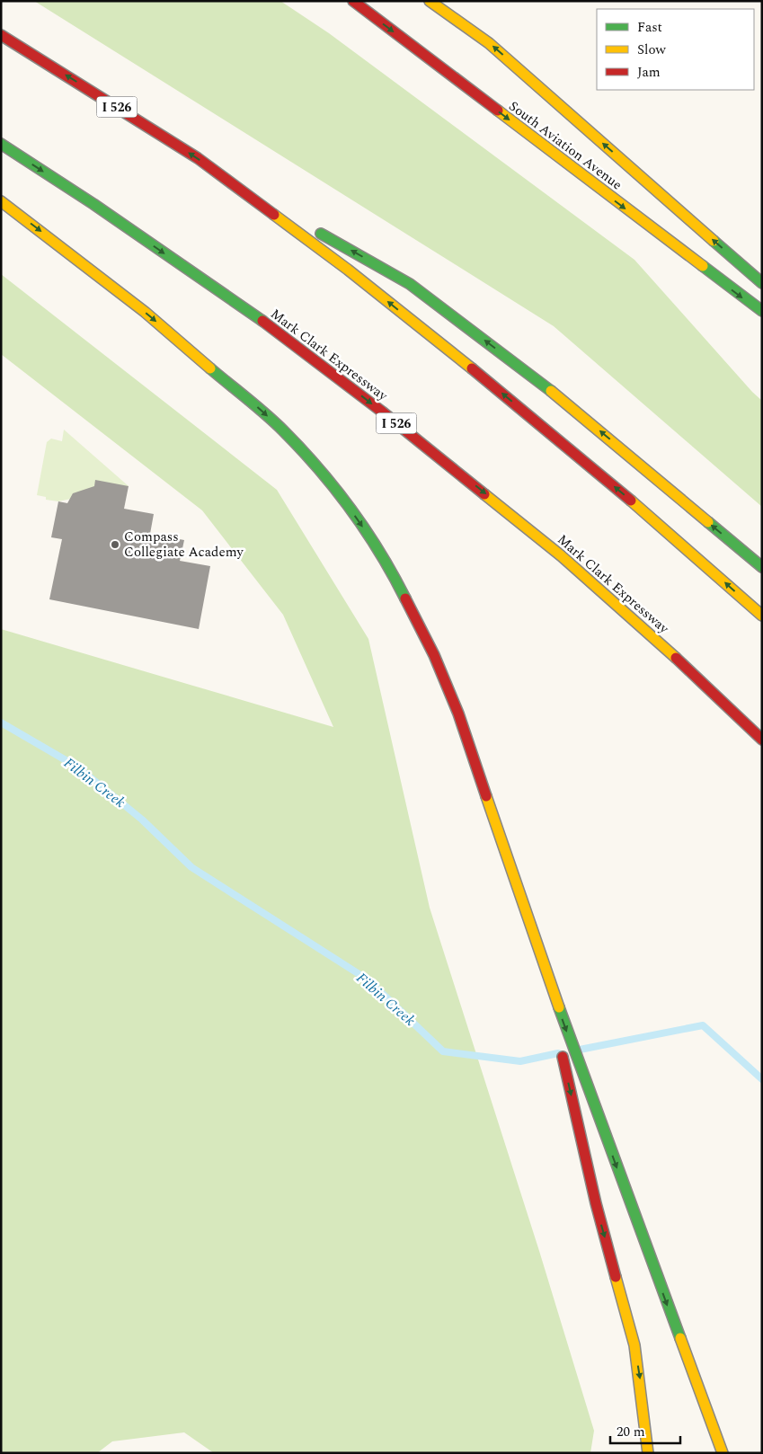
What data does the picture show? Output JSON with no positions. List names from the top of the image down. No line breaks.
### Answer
{"streets":{"main road":["I 526","South Aviation Avenue","Mark Clark Expressway"]},"water":["Filbin Creek"],"places":["Compass Collegiate Academy"],"legend":["Fast","Slow","Jam"],"scale_bar":"20 m"}
